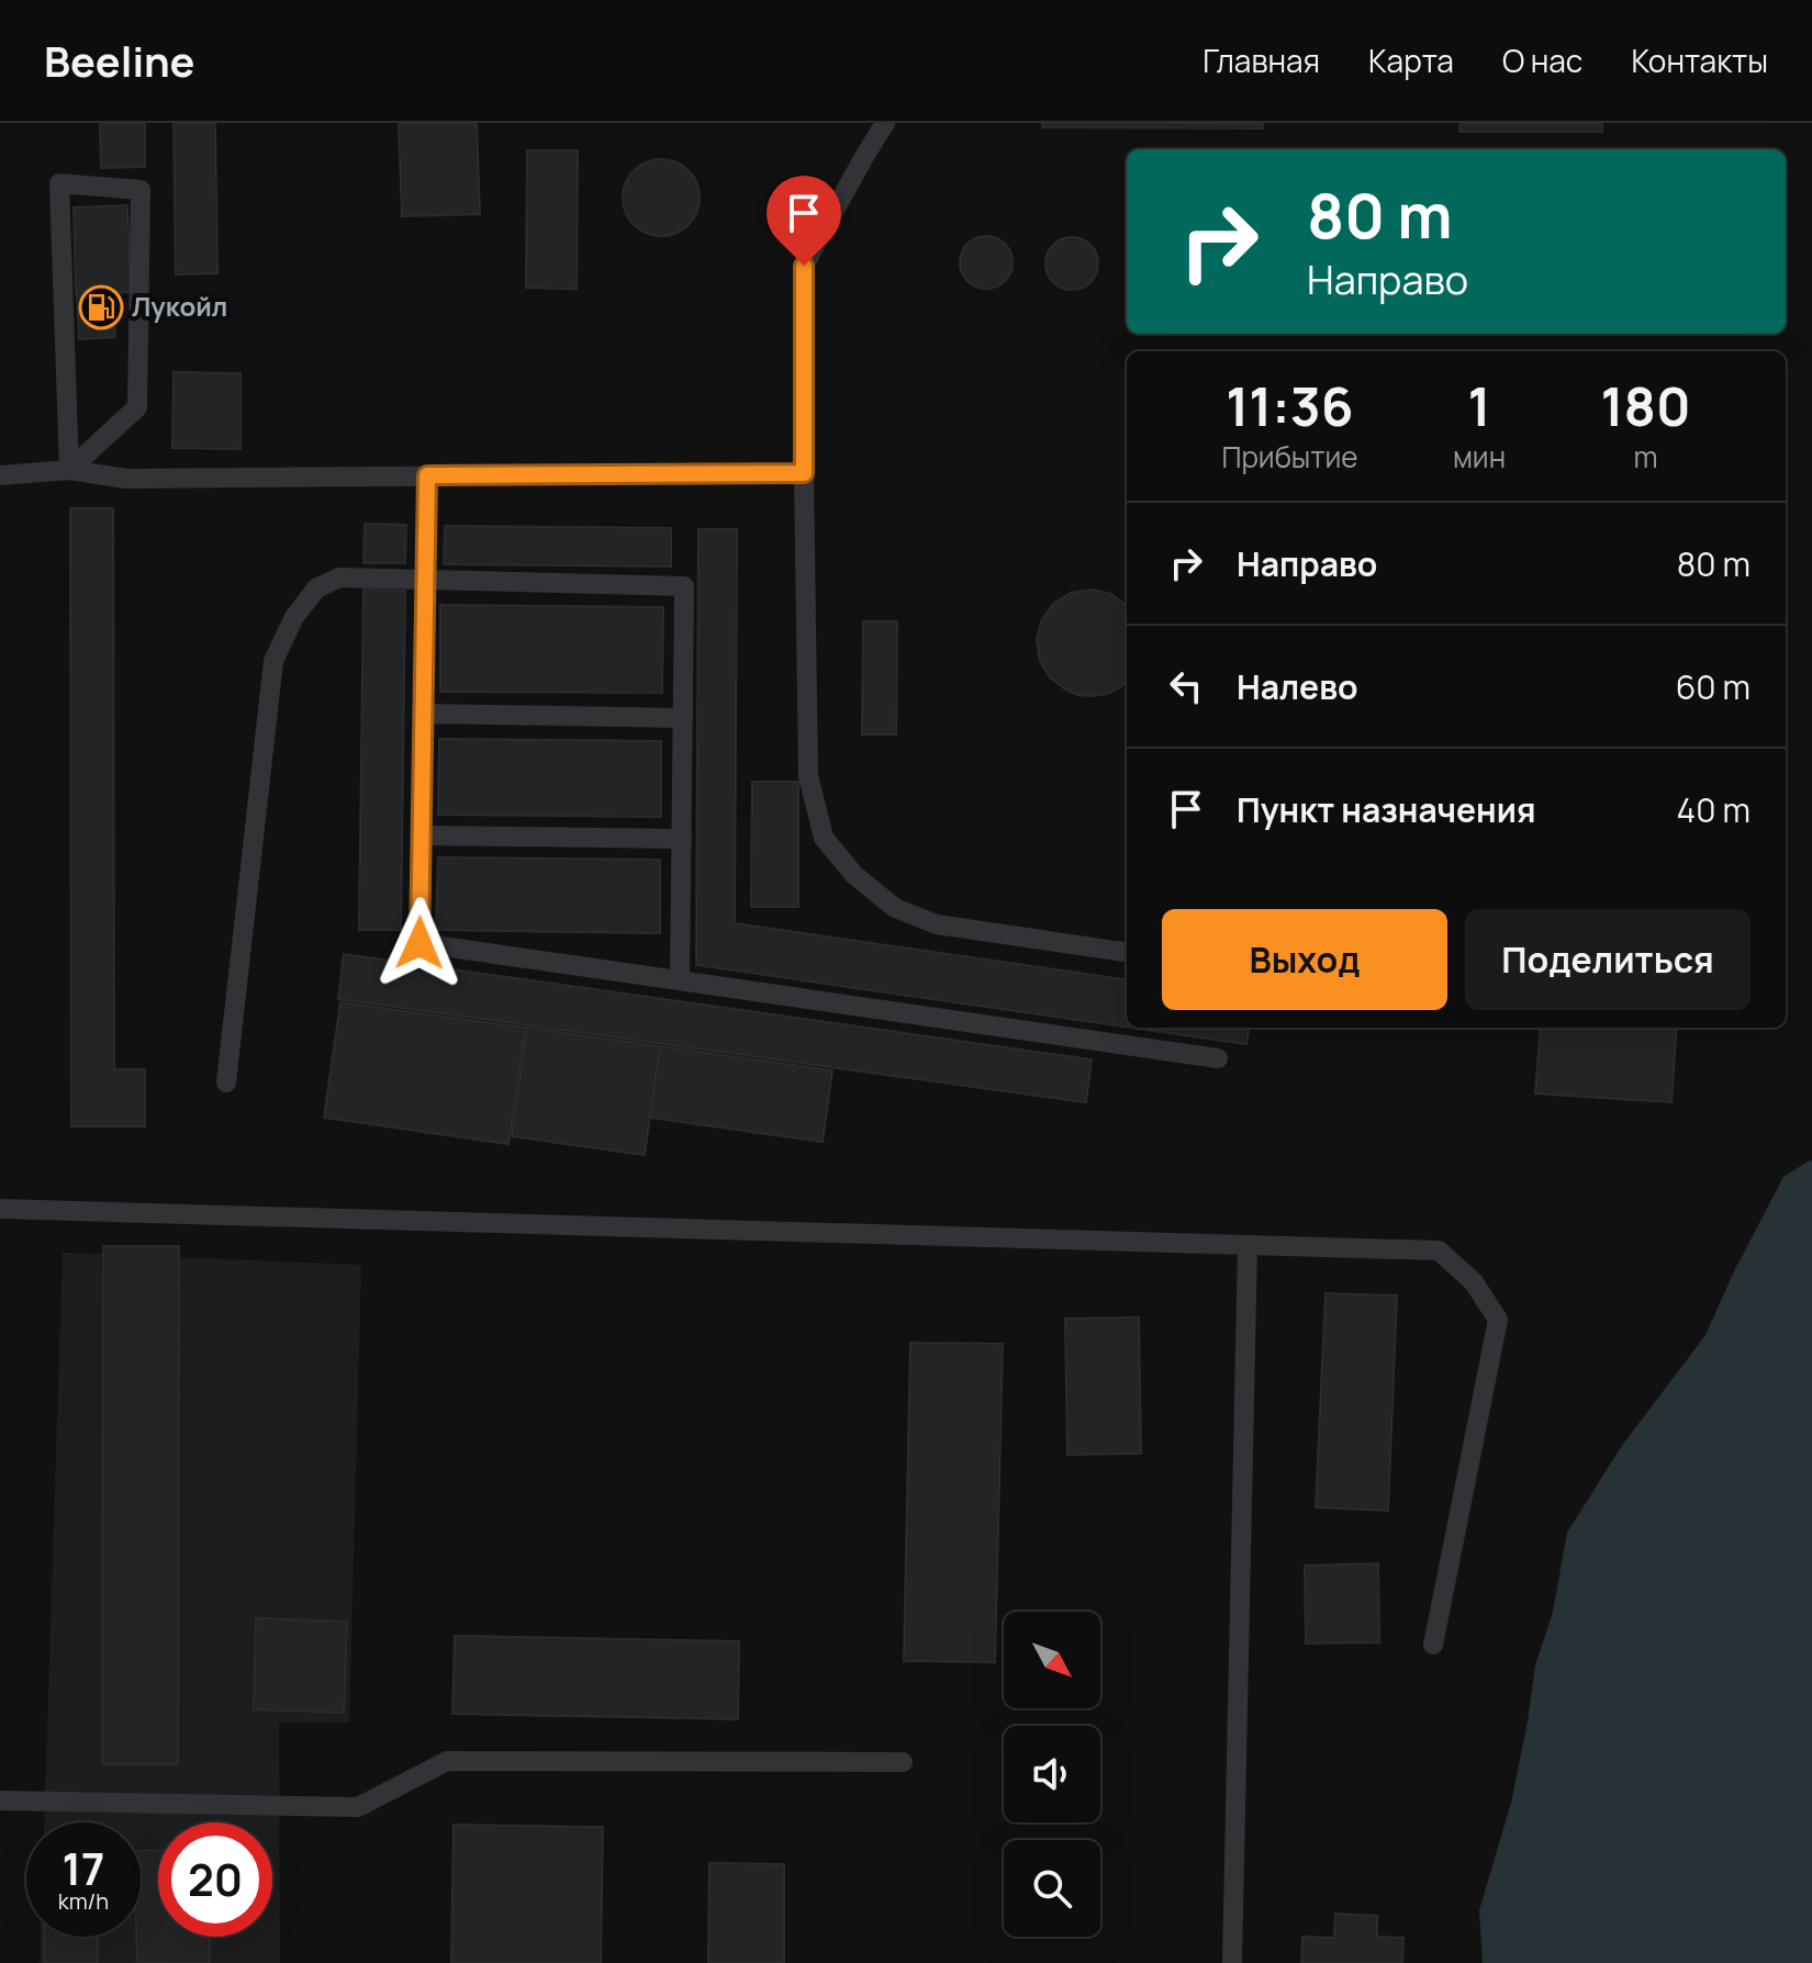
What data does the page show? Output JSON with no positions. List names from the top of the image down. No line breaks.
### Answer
{"places":{"fuel station":["Лукойл"]},"north":"bottom right","page":{"header":"Beeline","nav":["Главная","Карта","О нас","Контакты"],"turn":["80 m","Направо"],"eta":["11:36","Прибытие","1","мин","180","m"],"list":[{"name":"Направо","value":"80 m"},{"name":"Налево","value":"60 m"},{"name":"Пункт назначения","value":"40 m"}],"buttons":["Выход","Поделиться"],"speed":"17 km/h","limit":"20"}}
